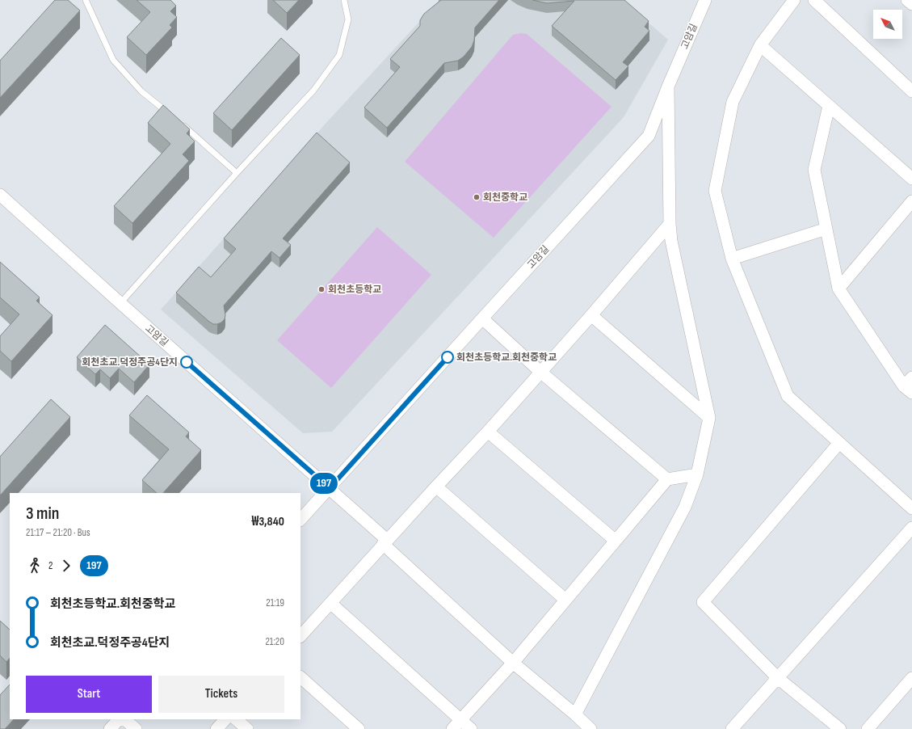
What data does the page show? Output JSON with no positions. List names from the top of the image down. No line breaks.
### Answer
{"streets":{"street":["고암길"]},"places":["회천중학교","회천초등학교","회천초등학교.회천중학교","회천초교.덕정주공4단지"],"lines":["bus line 197"],"north":"top left","page":{"on_map":"197","heading":["3 min","21:17 – 21:20 · Bus","₩3,840"],"legs":["2","197"],"list":[{"name":"회천초등학교.회천중학교","value":"21:19"},{"name":"회천초교.덕정주공4단지","value":"21:20"}],"buttons":["Start","Tickets"]}}
